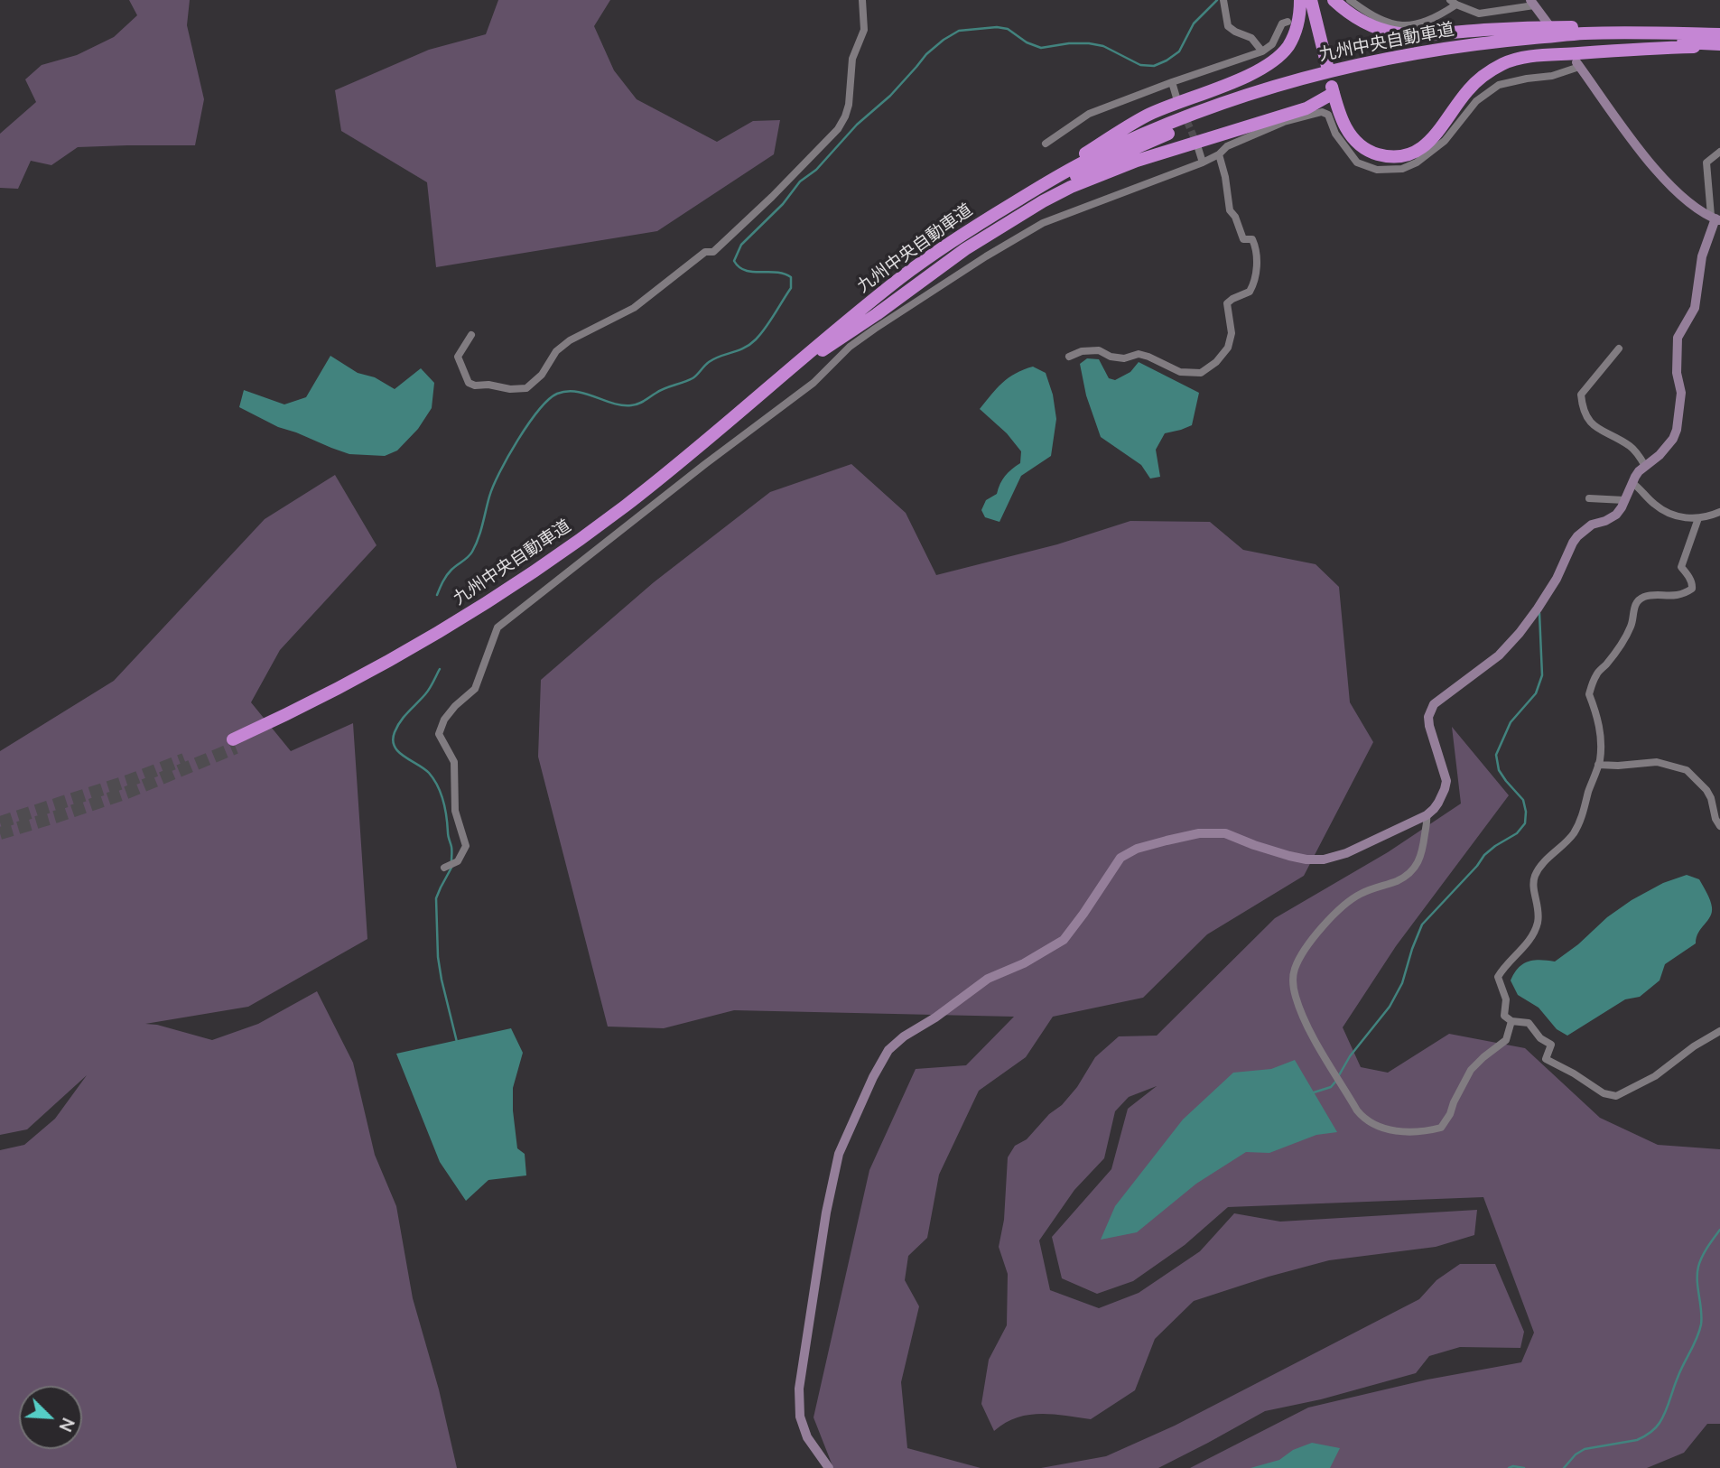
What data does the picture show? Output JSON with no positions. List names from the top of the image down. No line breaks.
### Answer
{"streets":{"highway":["九州中央自動車道"]},"north":"bottom right"}
